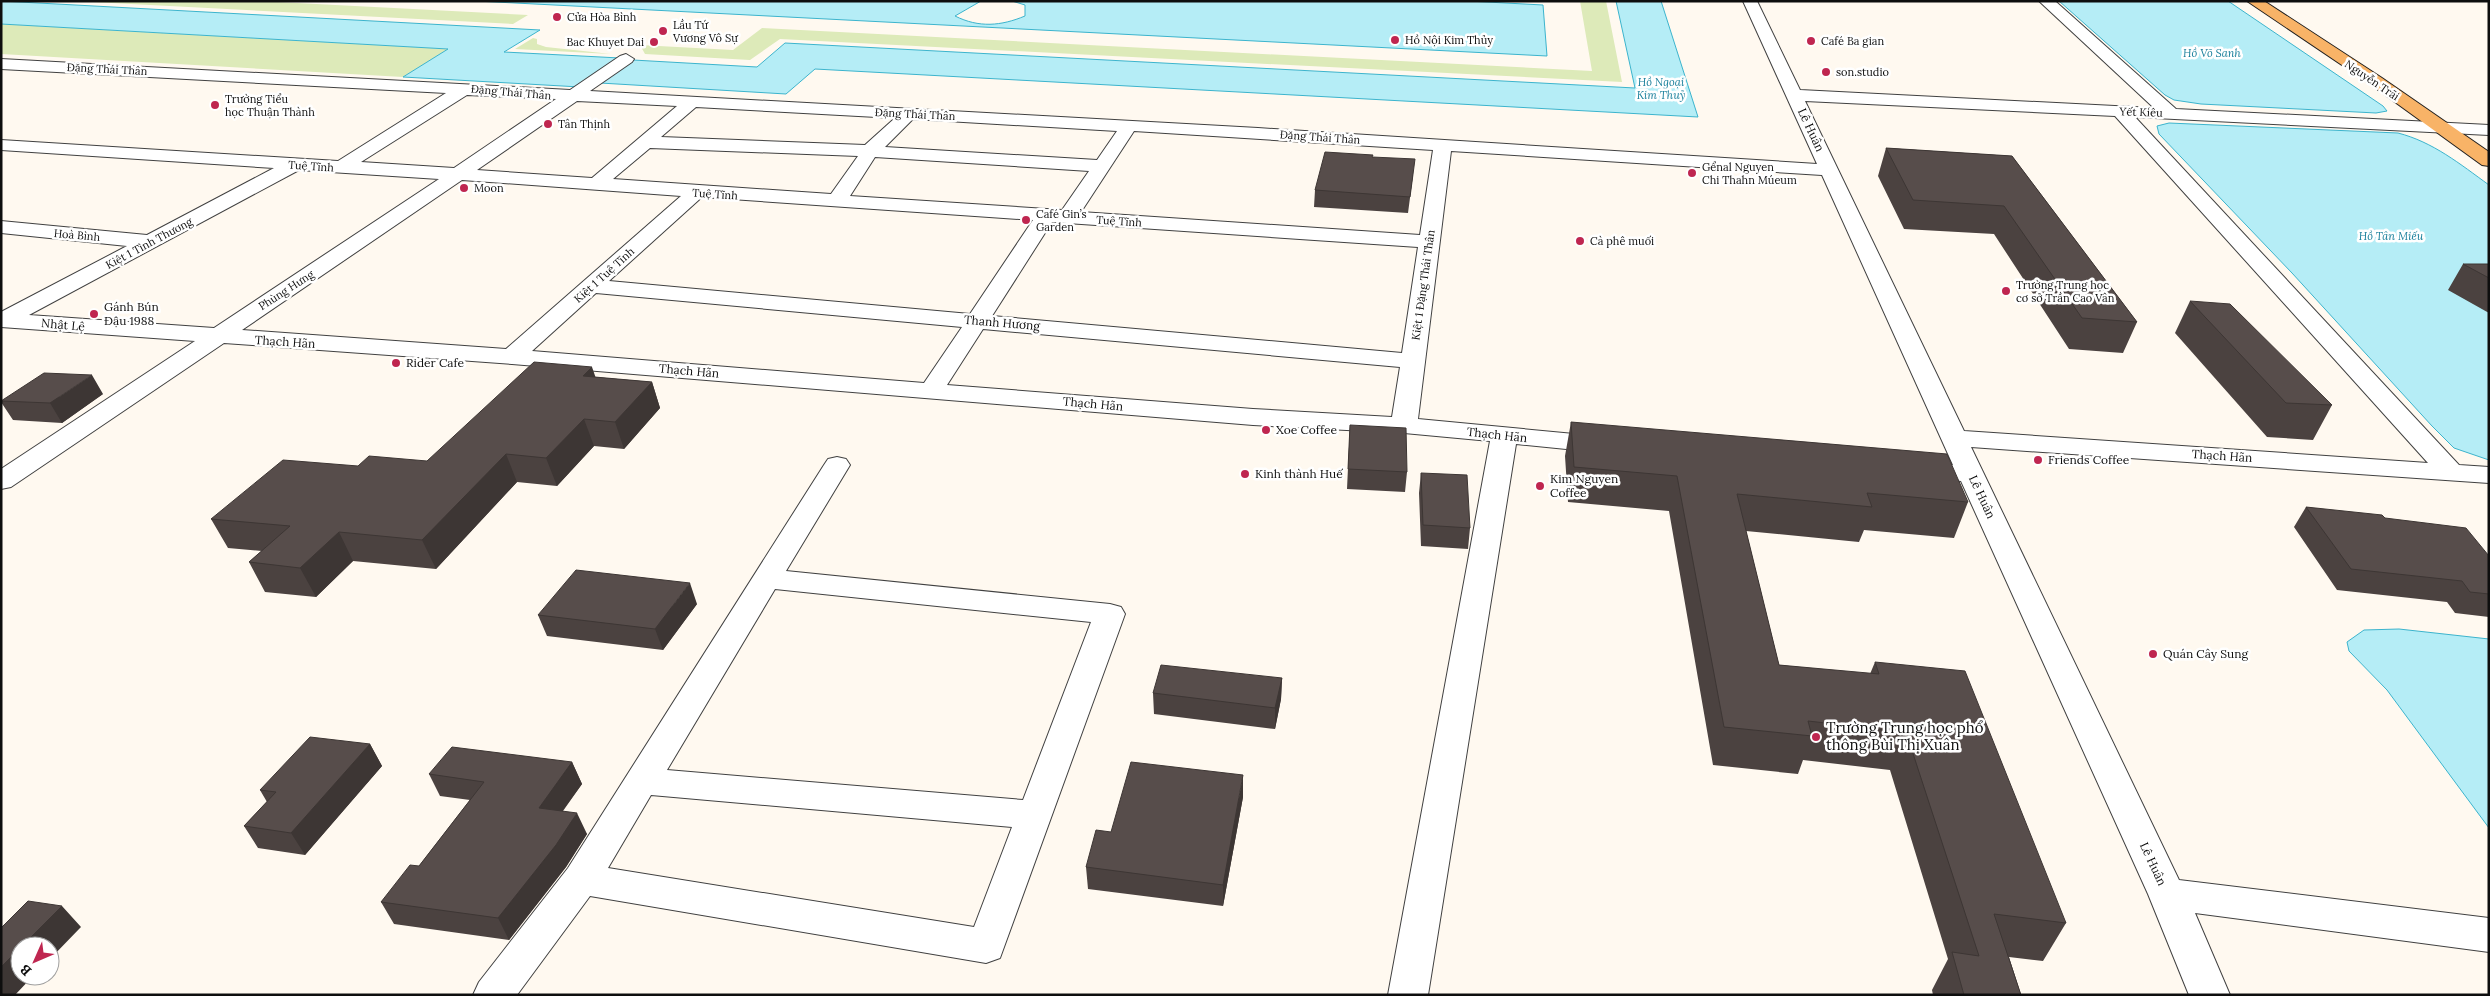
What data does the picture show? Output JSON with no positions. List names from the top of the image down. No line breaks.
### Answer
{"streets":{"main road":["Nguyễn Trãi"],"street":["Đặng Thái Thân","Yết Kiêu","Lê Huân","Tuệ Tĩnh","Hoà Bình","Kiệt 1 Tình Thương","Kiệt 1 Tuệ Tĩnh","Kiệt 1 Đặng Thái Thân","Phùng Hưng","Thanh Hương","Nhật Lệ","Thạch Hãn"]},"crossings":[["Đặng Thái Thân","Lê Huân"],["Đặng Thái Thân","Kiệt 1 Đặng Thái Thân"],["Đặng Thái Thân","Phùng Hưng"],["Nguyễn Trãi","Yết Kiêu"],["Yết Kiêu","Lê Huân"],["Lê Huân","Thạch Hãn"],["Tuệ Tĩnh","Kiệt 1 Tình Thương"],["Tuệ Tĩnh","Kiệt 1 Tuệ Tĩnh"],["Tuệ Tĩnh","Kiệt 1 Đặng Thái Thân"],["Tuệ Tĩnh","Phùng Hưng"],["Hoà Bình","Kiệt 1 Tình Thương"],["Kiệt 1 Tình Thương","Nhật Lệ"],["Kiệt 1 Tuệ Tĩnh","Thanh Hương"],["Kiệt 1 Tuệ Tĩnh","Thạch Hãn"],["Kiệt 1 Đặng Thái Thân","Thanh Hương"],["Kiệt 1 Đặng Thái Thân","Thạch Hãn"],["Phùng Hưng","Nhật Lệ"],["Phùng Hưng","Thạch Hãn"],["Nhật Lệ","Thạch Hãn"]],"water":["Hồ Võ Sanh","Hồ Ngoại Kim Thuỷ","Hồ Tân Miếu"],"places":["Cửa Hòa Bình","Lầu Tứ Vương Vô Sự","Hồ Nội Kim Thủy","Café Ba gian","Bac Khuyet Dai","son.studio","Trường Tiểu học Thuận Thành","Tân Thịnh","Gểnal Nguyen Chi Thahn Múeum","Moon","Café Gin’s Garden","Cà phê muối","Trường Trung học cơ sở Trần Cao Vân","Gánh Bún Đậu 1988","Rider Cafe","Xoe Coffee","Friends Coffee","Kinh thành Huế","Kim Nguyen Coffee","Quán Cây Sung","Trường Trung học phổ thông Bùi Thị Xuân"],"north":"bottom left"}
